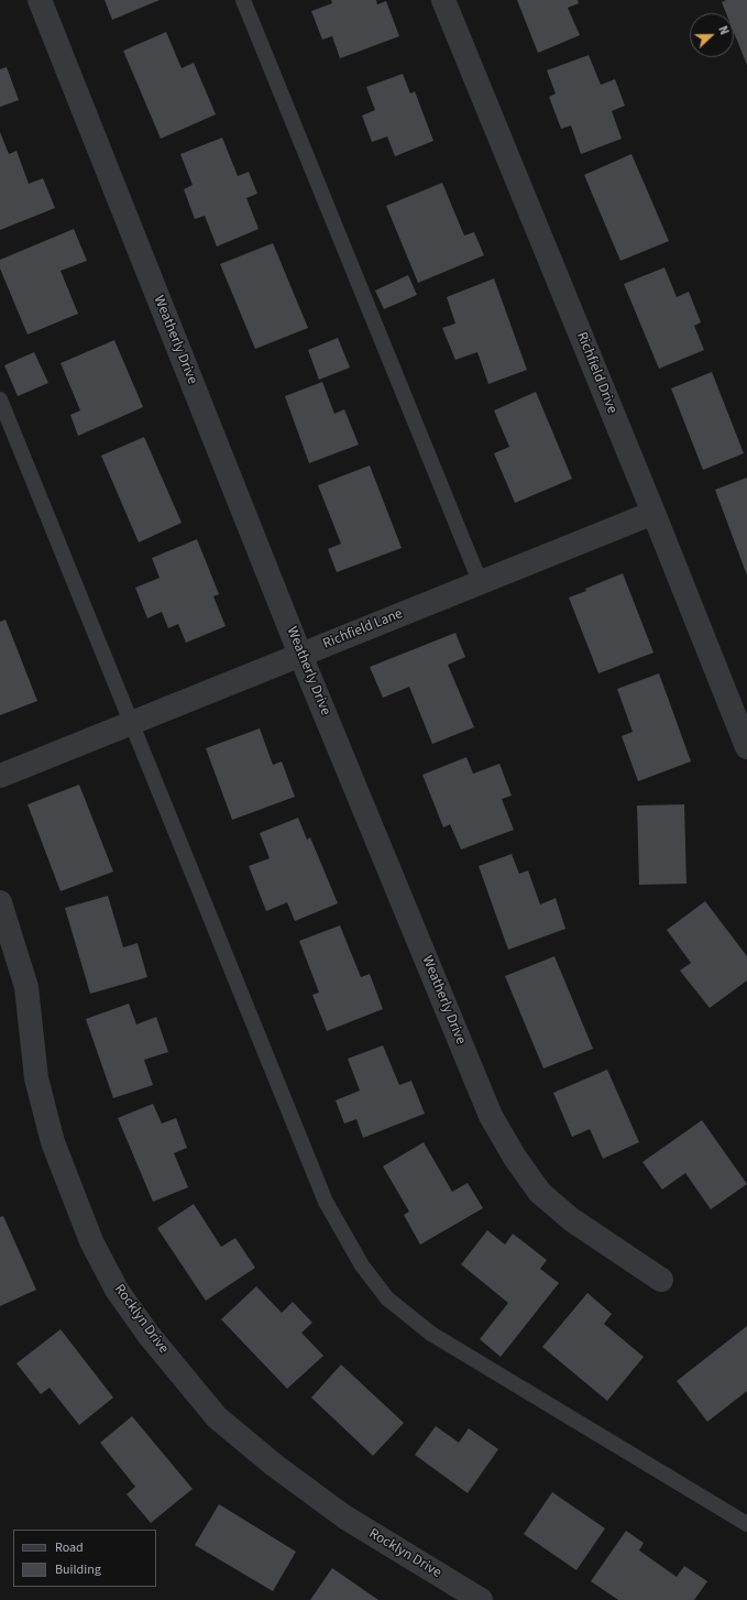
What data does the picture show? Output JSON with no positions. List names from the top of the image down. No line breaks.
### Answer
{"streets":{"street":["Weatherly Drive","Richfield Drive","Richfield Lane","Rocklyn Drive"]},"crossings":[["Weatherly Drive","Richfield Lane"],["Richfield Drive","Richfield Lane"]],"legend":["Road","Building"],"north":"right"}
